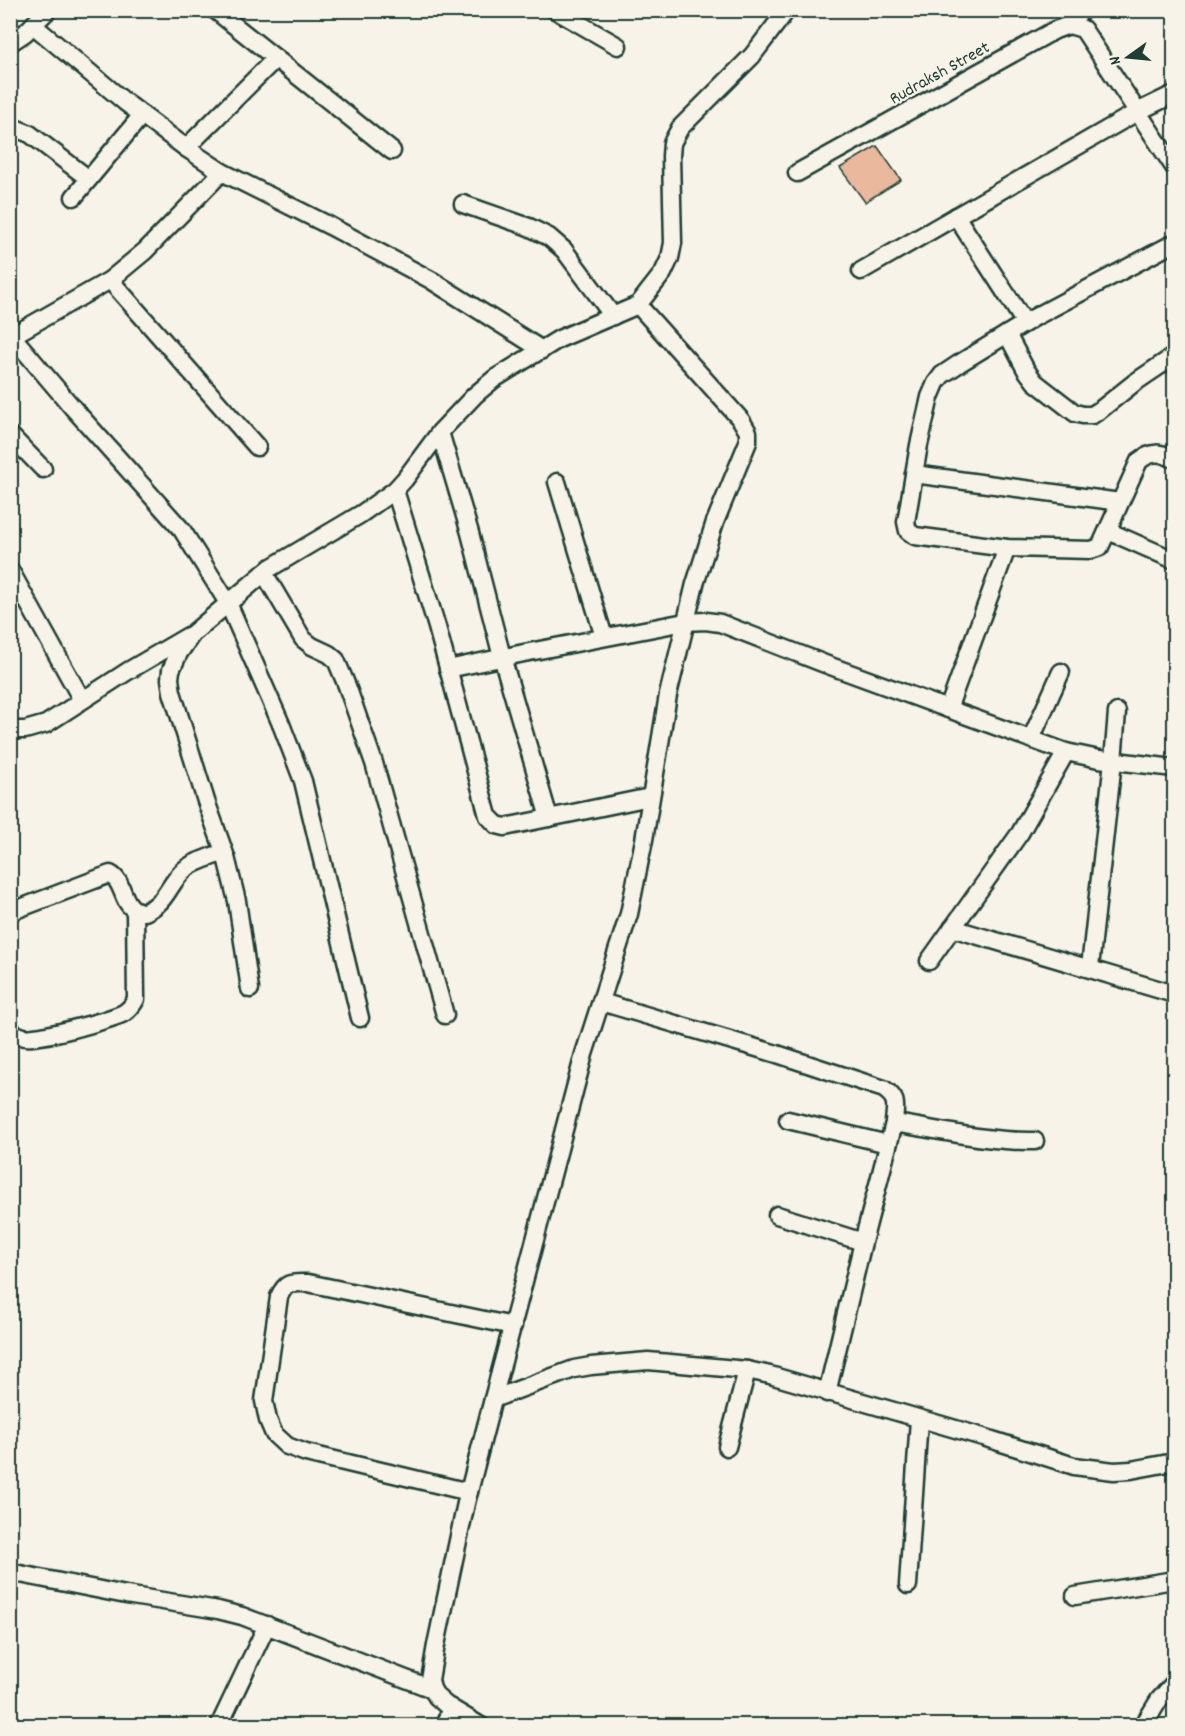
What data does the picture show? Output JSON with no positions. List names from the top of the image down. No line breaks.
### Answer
{"streets":{"street":["Rudraksh Street"]},"north":"left"}
